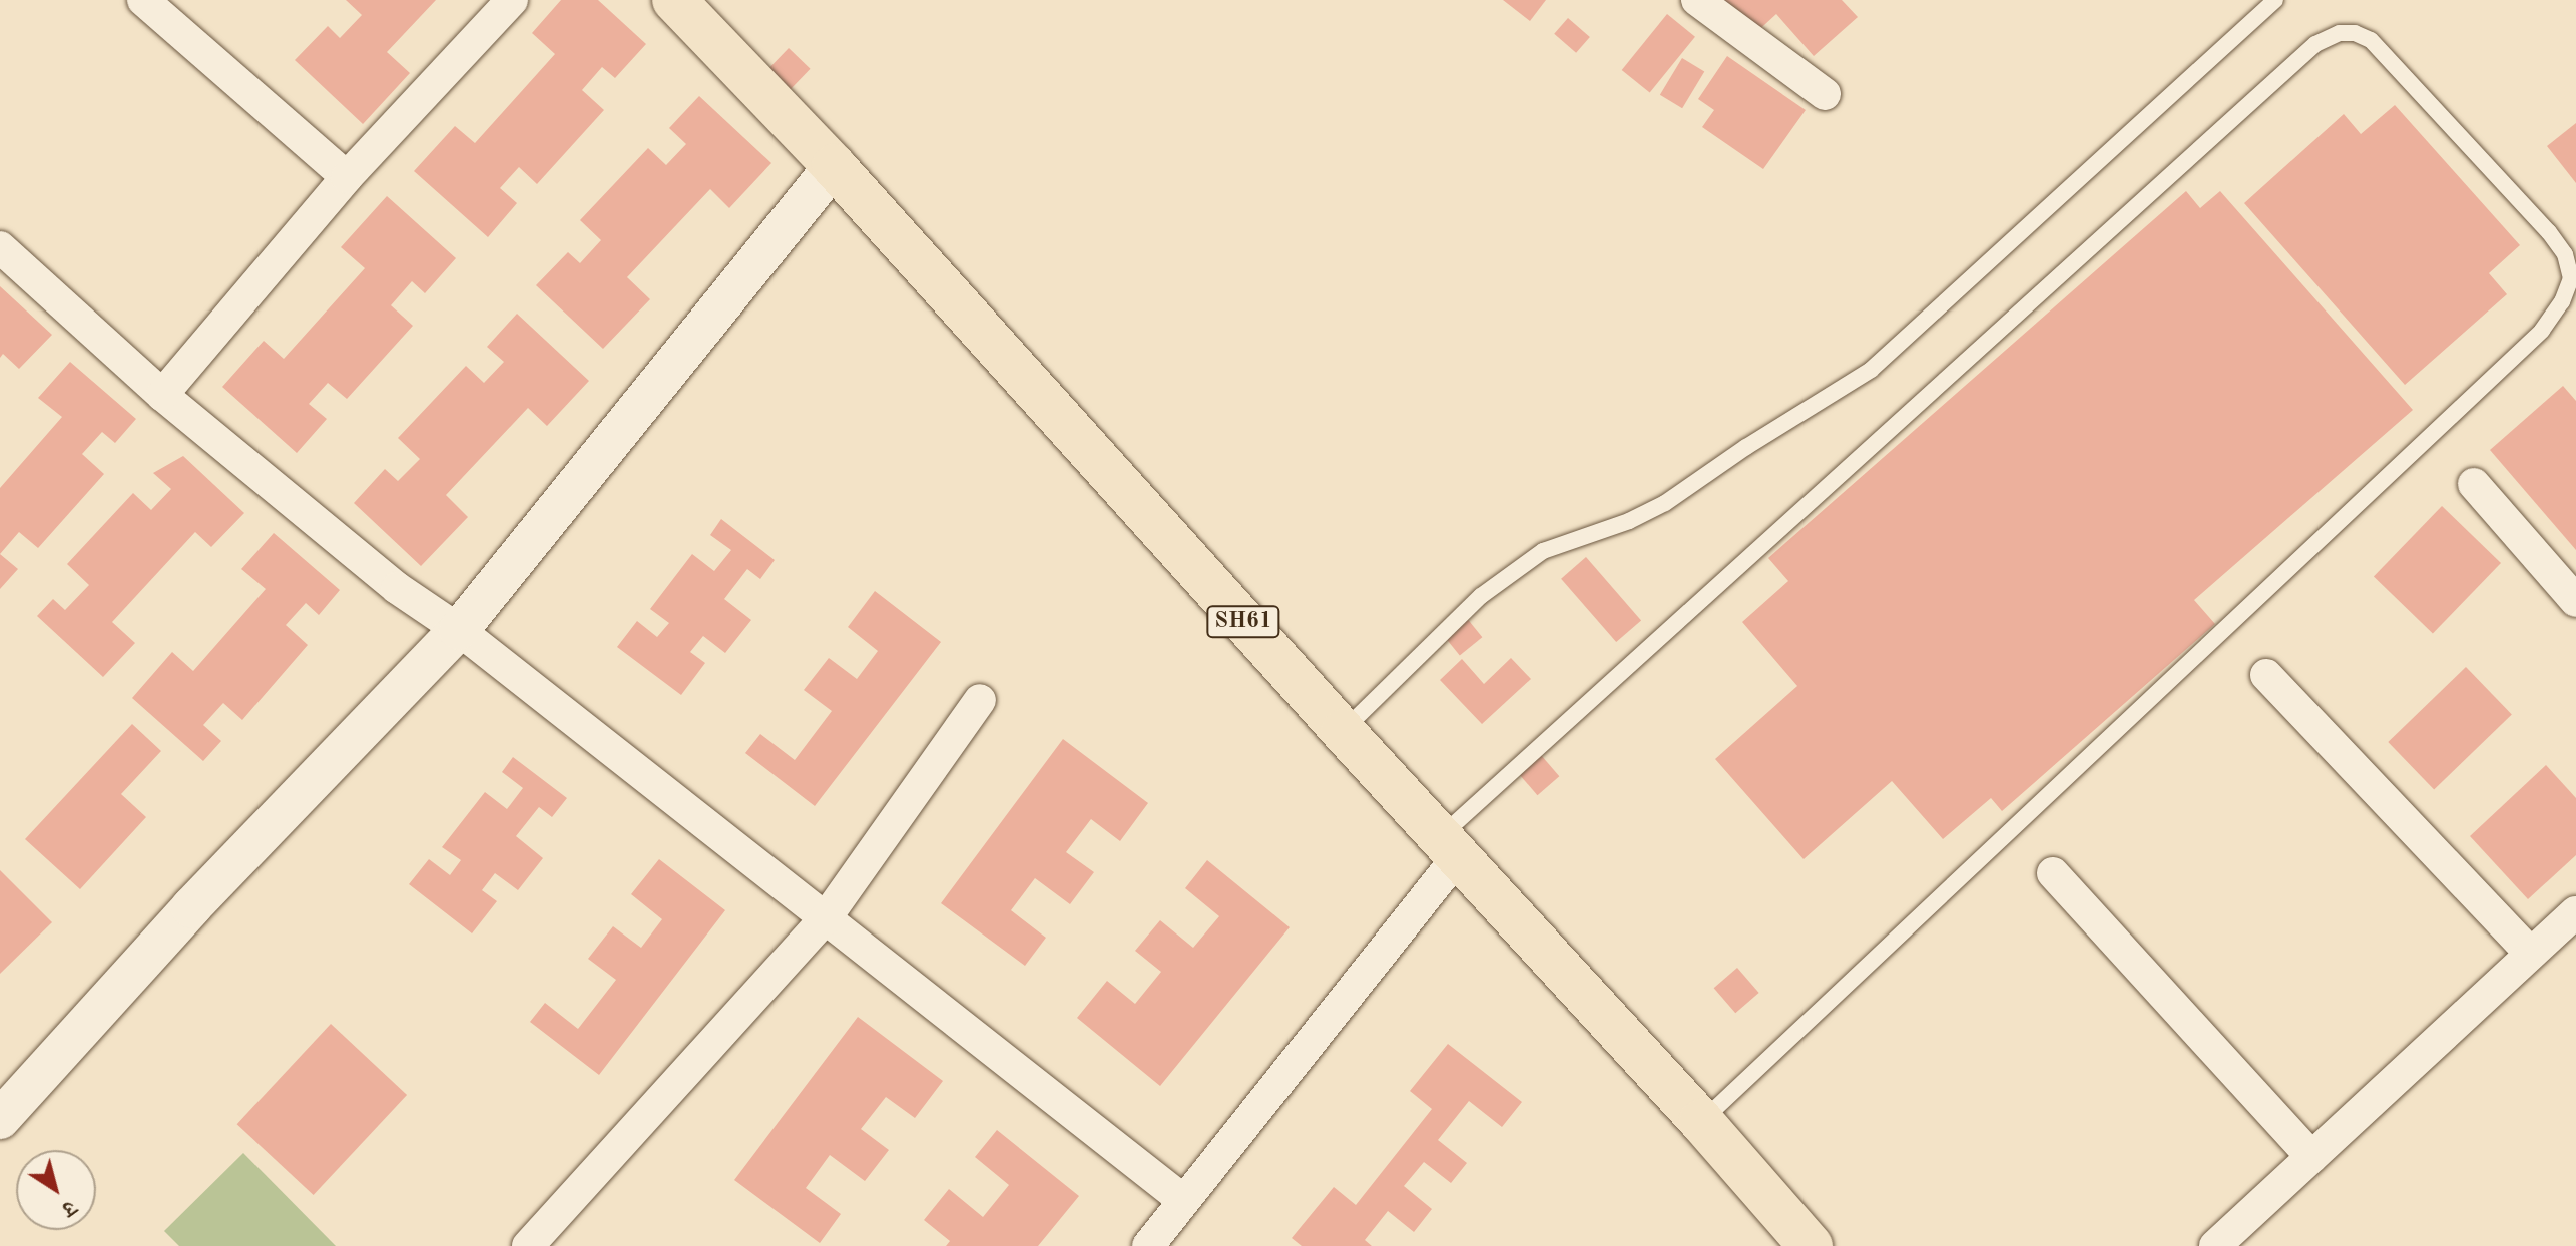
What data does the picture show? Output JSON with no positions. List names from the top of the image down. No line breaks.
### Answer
{"streets":{"main road":["SH61"]},"north":"bottom right"}
